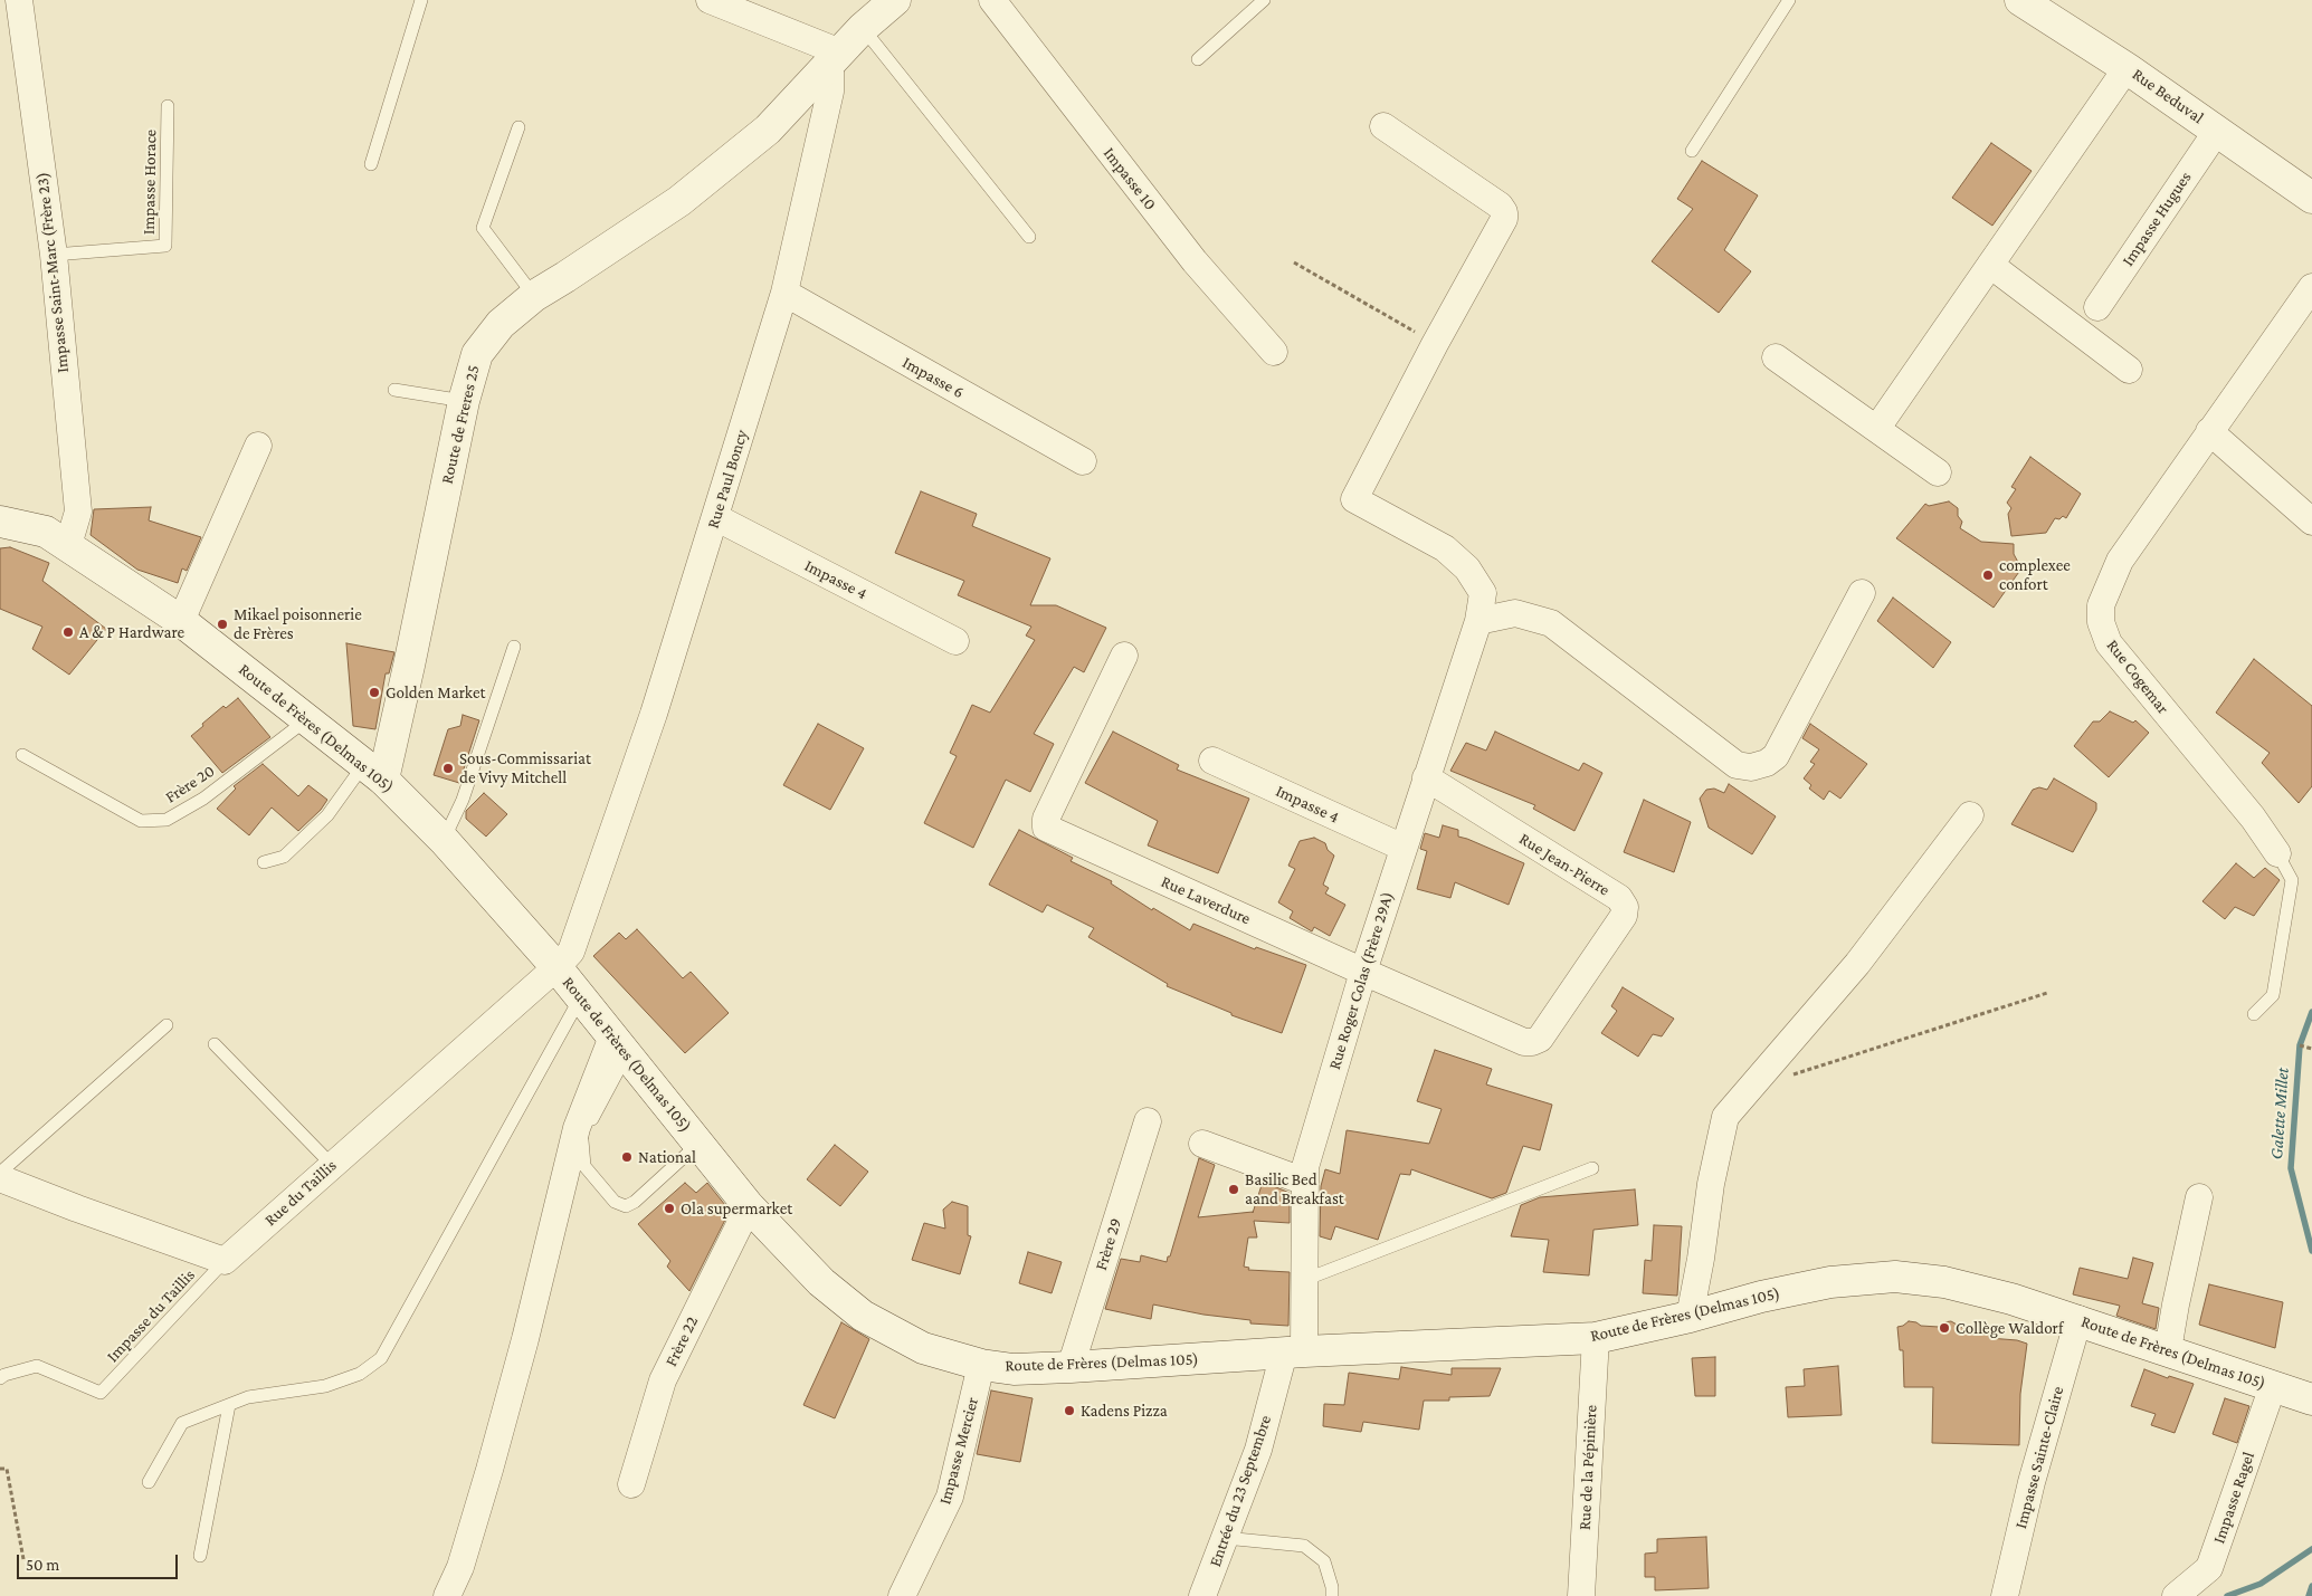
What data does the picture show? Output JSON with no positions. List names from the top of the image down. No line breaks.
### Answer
{"streets":{"main road":["Rue Beduval","Route de Freres 25","Route de Frères (Delmas 105)"],"street":["Impasse 10","Impasse Hugues","Impasse Saint-Marc (Frère 23)","Impasse 6","Rue Paul Boncy","Impasse 4","Rue Cogemar","Rue Jean-Pierre","Rue Laverdure","Rue Roger Colas (Frère 29A)","Rue du Taillis","Frère 29","Frère 22","Impasse Mercier","Impasse Sainte-Claire","Rue de la Pépinière","Entrée du 23 Septembre","Impasse Ragel"],"lane":["Impasse Horace","Frère 20","Impasse du Taillis"]},"crossings":[["Rue Beduval","Impasse Hugues"],["Impasse Horace","Impasse Saint-Marc (Frère 23)"],["Impasse Saint-Marc (Frère 23)","Route de Frères (Delmas 105)"],["Impasse 6","Rue Paul Boncy"],["Route de Freres 25","Rue Paul Boncy"],["Route de Freres 25","Route de Frères (Delmas 105)"],["Rue Paul Boncy","Impasse 4"],["Rue Paul Boncy","Route de Frères (Delmas 105)"],["Rue Paul Boncy","Rue du Taillis"],["Impasse 4","Rue Roger Colas (Frère 29A)"],["Route de Frères (Delmas 105)","Frère 20"],["Route de Frères (Delmas 105)","Rue Roger Colas (Frère 29A)"],["Route de Frères (Delmas 105)","Rue du Taillis"],["Route de Frères (Delmas 105)","Frère 29"],["Route de Frères (Delmas 105)","Frère 22"],["Route de Frères (Delmas 105)","Impasse Mercier"],["Route de Frères (Delmas 105)","Impasse Sainte-Claire"],["Route de Frères (Delmas 105)","Rue de la Pépinière"],["Route de Frères (Delmas 105)","Entrée du 23 Septembre"],["Route de Frères (Delmas 105)","Impasse Ragel"],["Rue Jean-Pierre","Rue Laverdure"],["Rue Jean-Pierre","Rue Roger Colas (Frère 29A)"],["Rue Laverdure","Rue Roger Colas (Frère 29A)"],["Rue Roger Colas (Frère 29A)","Entrée du 23 Septembre"],["Rue du Taillis","Impasse du Taillis"]],"water":["Galette Millet"],"places":["complexee confort","Mikael poisonnerie de Frères","A & P Hardware","Golden Market","Sous-Commissariat de Vivy Mitchell","National","Basilic Bed aand Breakfast","Ola supermarket","Collège Waldorf","Kadens Pizza"],"scale_bar":"50 m"}
